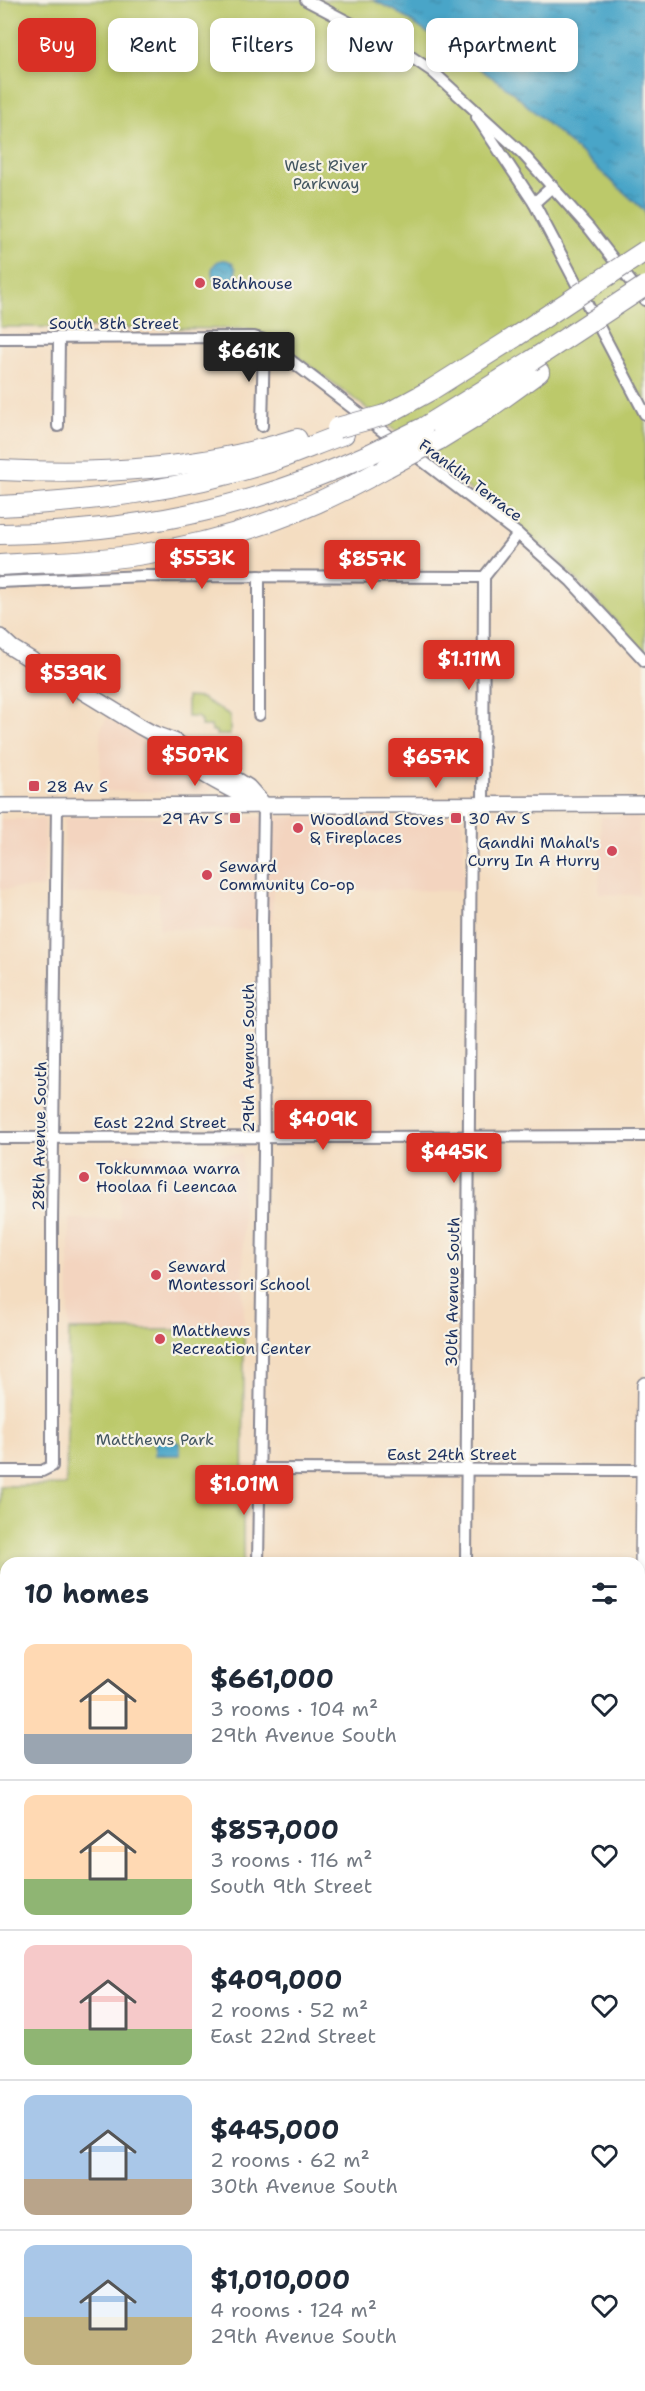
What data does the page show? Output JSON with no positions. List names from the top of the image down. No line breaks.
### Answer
{"streets":{"street":["South 8th Street","Franklin Terrace","29th Avenue South","East 22nd Street","28th Avenue South","30th Avenue South","East 24th Street"]},"crossings":[["South 8th Street","Franklin Terrace"],["29th Avenue South","East 22nd Street"],["29th Avenue South","East 24th Street"],["East 22nd Street","28th Avenue South"],["East 22nd Street","30th Avenue South"],["30th Avenue South","East 24th Street"]],"parks":["West River Parkway","Matthews Park"],"places":{"other":["Bathhouse","Woodland Stoves & Fireplaces","Gandhi Mahal's Curry In A Hurry","Seward Community Co-op","Tokkummaa warra Hoolaa fi Leencaa","Seward Montessori School","Matthews Recreation Center"],"transit":["28 Av S","29 Av S","30 Av S"]},"page":{"chip":["Buy","Rent","Filters","New","Apartment"],"price":["$661K","$553K","$857K","$1.11M","$539K","$507K","$657K","$409K","$445K","$1.01M"],"heading":"10 homes","list":[{"name":"$661,000","note":"3 rooms · 104 m² · 29th Avenue South"},{"name":"$857,000","note":"3 rooms · 116 m² · South 9th Street"},{"name":"$409,000","note":"2 rooms · 52 m² · East 22nd Street"},{"name":"$445,000","note":"2 rooms · 62 m² · 30th Avenue South"},{"name":"$1,010,000","note":"4 rooms · 124 m² · 29th Avenue South"}]}}
